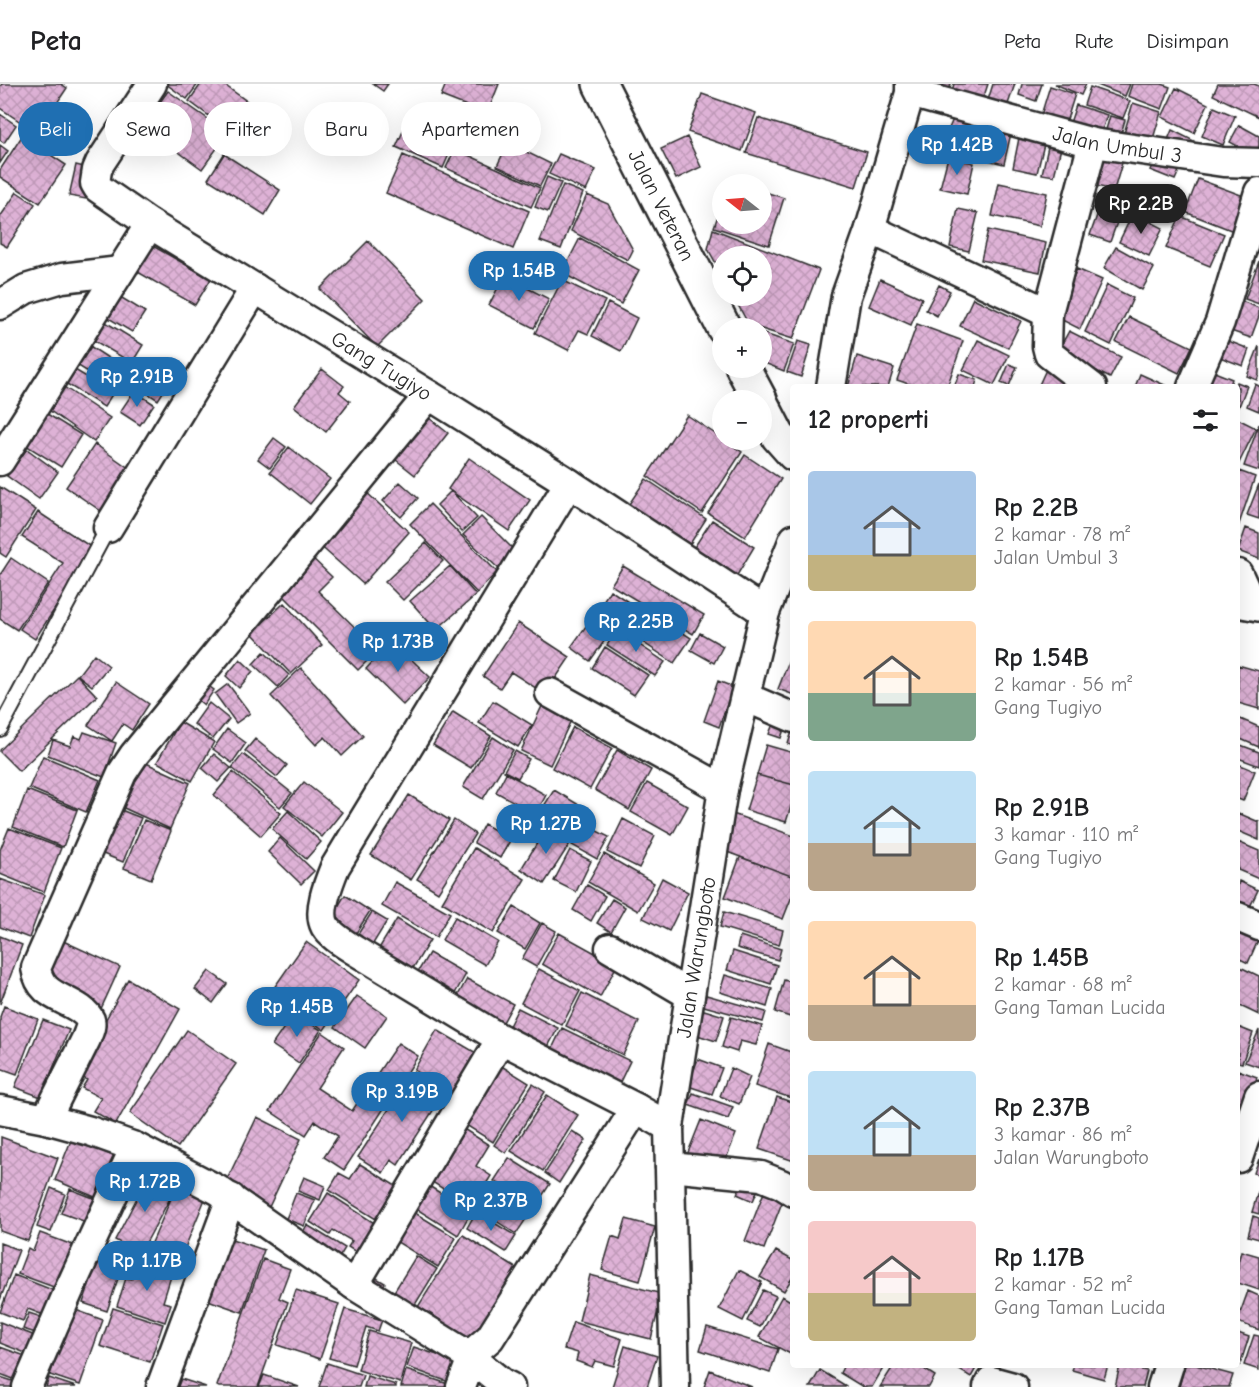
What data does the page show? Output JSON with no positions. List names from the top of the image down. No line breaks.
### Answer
{"streets":{"main road":["Jalan Veteran"],"street":["Jalan Umbul 3","Gang Tugiyo","Jalan Warungboto"]},"crossings":[["Gang Tugiyo","Jalan Warungboto"]],"north":"left","page":{"header":"Peta","nav":["Peta","Rute","Disimpan"],"chip":["Beli","Sewa","Filter","Baru","Apartemen"],"price":["Rp 1.42B","Rp 2.2B","Rp 1.54B","Rp 2.91B","Rp 2.25B","Rp 1.73B","Rp 1.27B","Rp 1.45B","Rp 3.19B","Rp 1.72B","Rp 2.37B","Rp 1.17B"],"map_buttons":["+","−"],"heading":"12 properti","list":[{"name":"Rp 2.2B","note":"2 kamar · 78 m² · Jalan Umbul 3"},{"name":"Rp 1.54B","note":"2 kamar · 56 m² · Gang Tugiyo"},{"name":"Rp 2.91B","note":"3 kamar · 110 m² · Gang Tugiyo"},{"name":"Rp 1.45B","note":"2 kamar · 68 m² · Gang Taman Lucida"},{"name":"Rp 2.37B","note":"3 kamar · 86 m² · Jalan Warungboto"},{"name":"Rp 1.17B","note":"2 kamar · 52 m² · Gang Taman Lucida"}]}}
